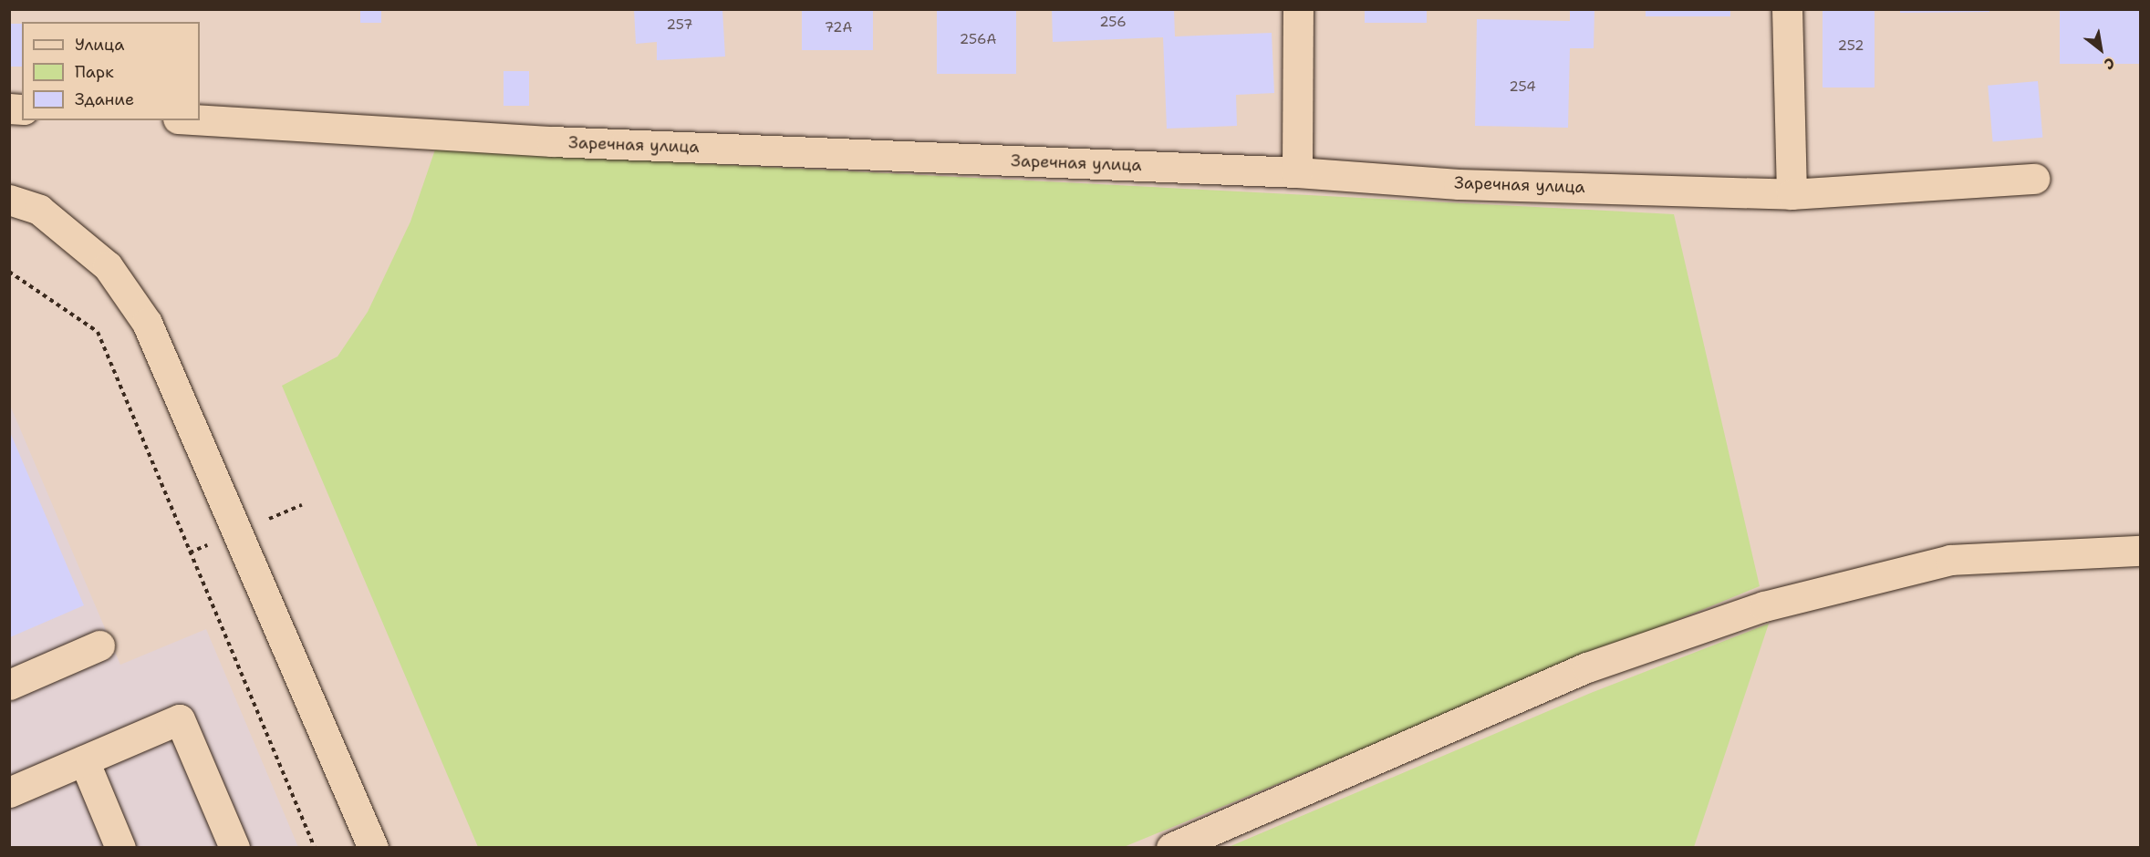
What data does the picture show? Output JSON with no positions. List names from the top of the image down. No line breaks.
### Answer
{"streets":{"street":["Заречная улица"]},"house_numbers":["256","257","72А","256А","252","254"],"legend":["Улица","Парк","Здание"],"north":"bottom right"}
